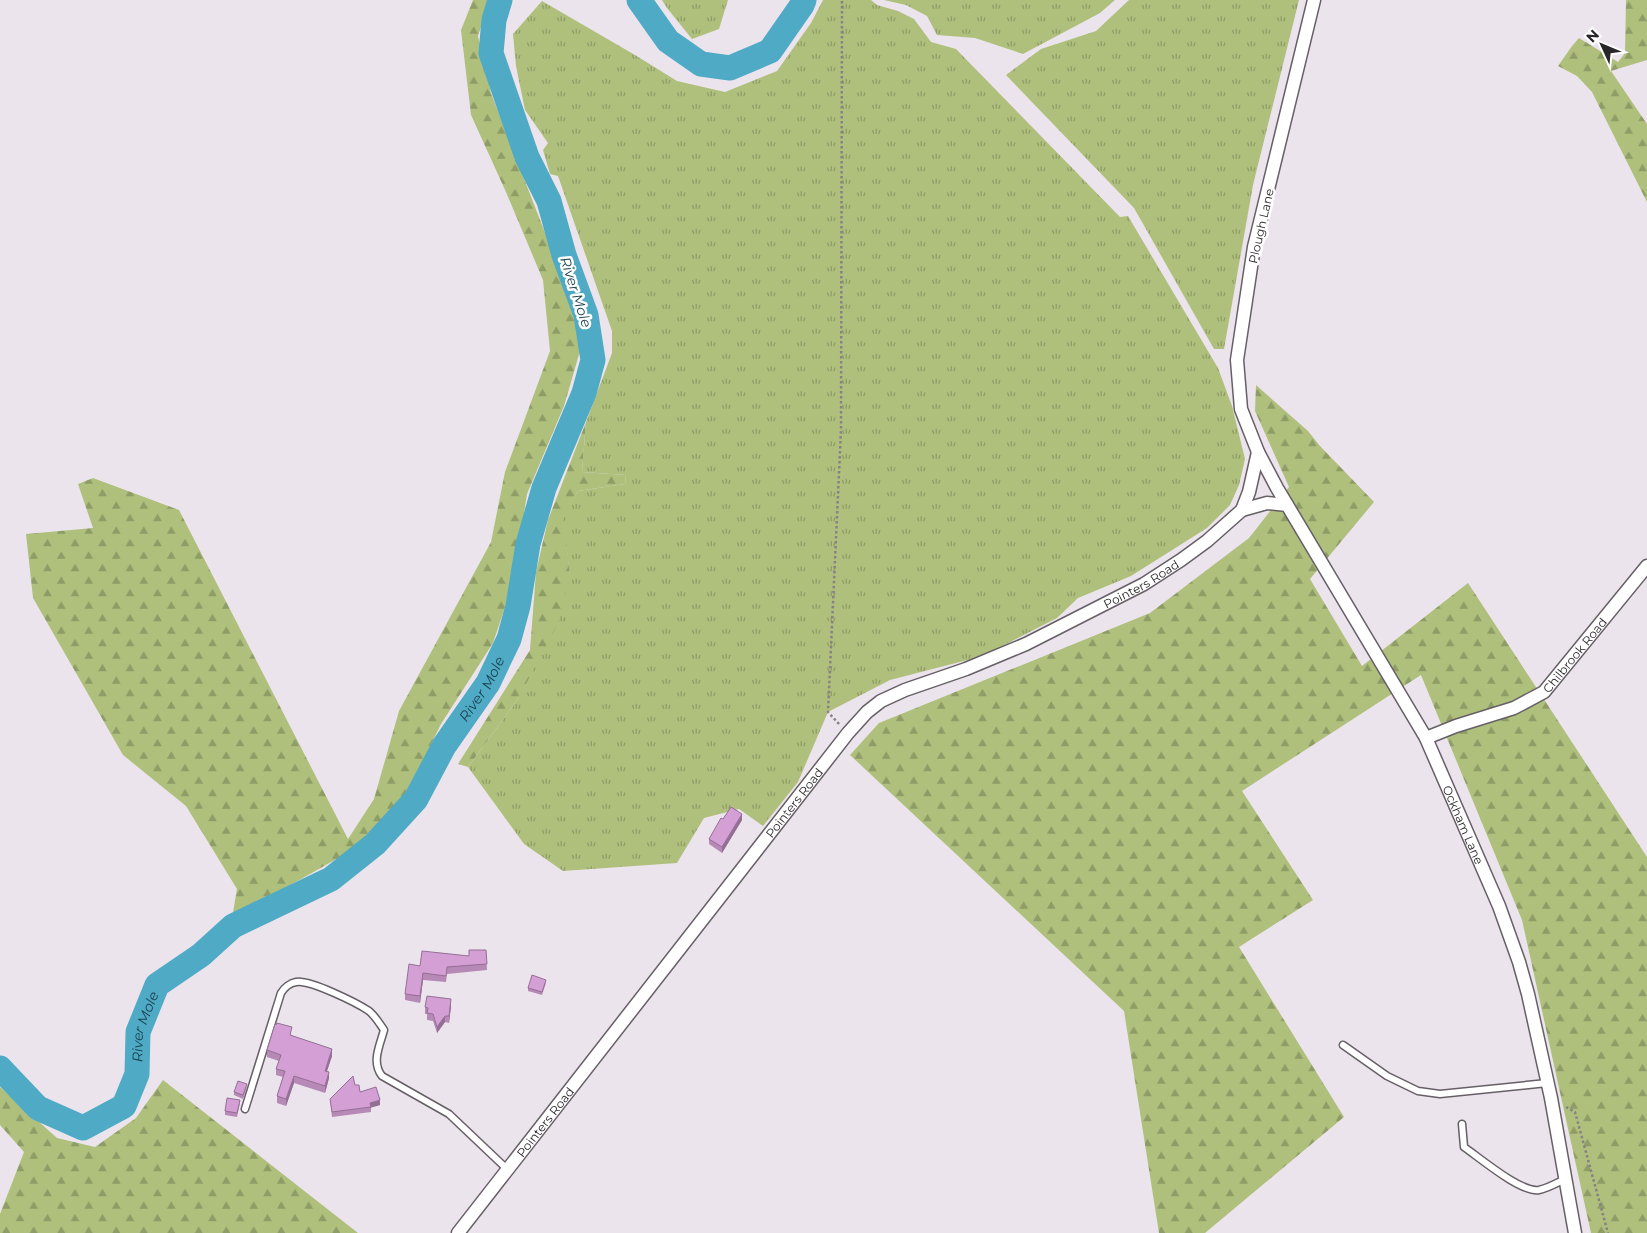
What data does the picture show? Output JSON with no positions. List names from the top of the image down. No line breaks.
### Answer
{"streets":{"street":["Plough Lane","Pointers Road","Chilbrook Road","Ockham Lane"]},"crossings":[["Plough Lane","Ockham Lane"],["Pointers Road","Ockham Lane"],["Chilbrook Road","Ockham Lane"]],"water":["River Mole"],"north":"top left"}
